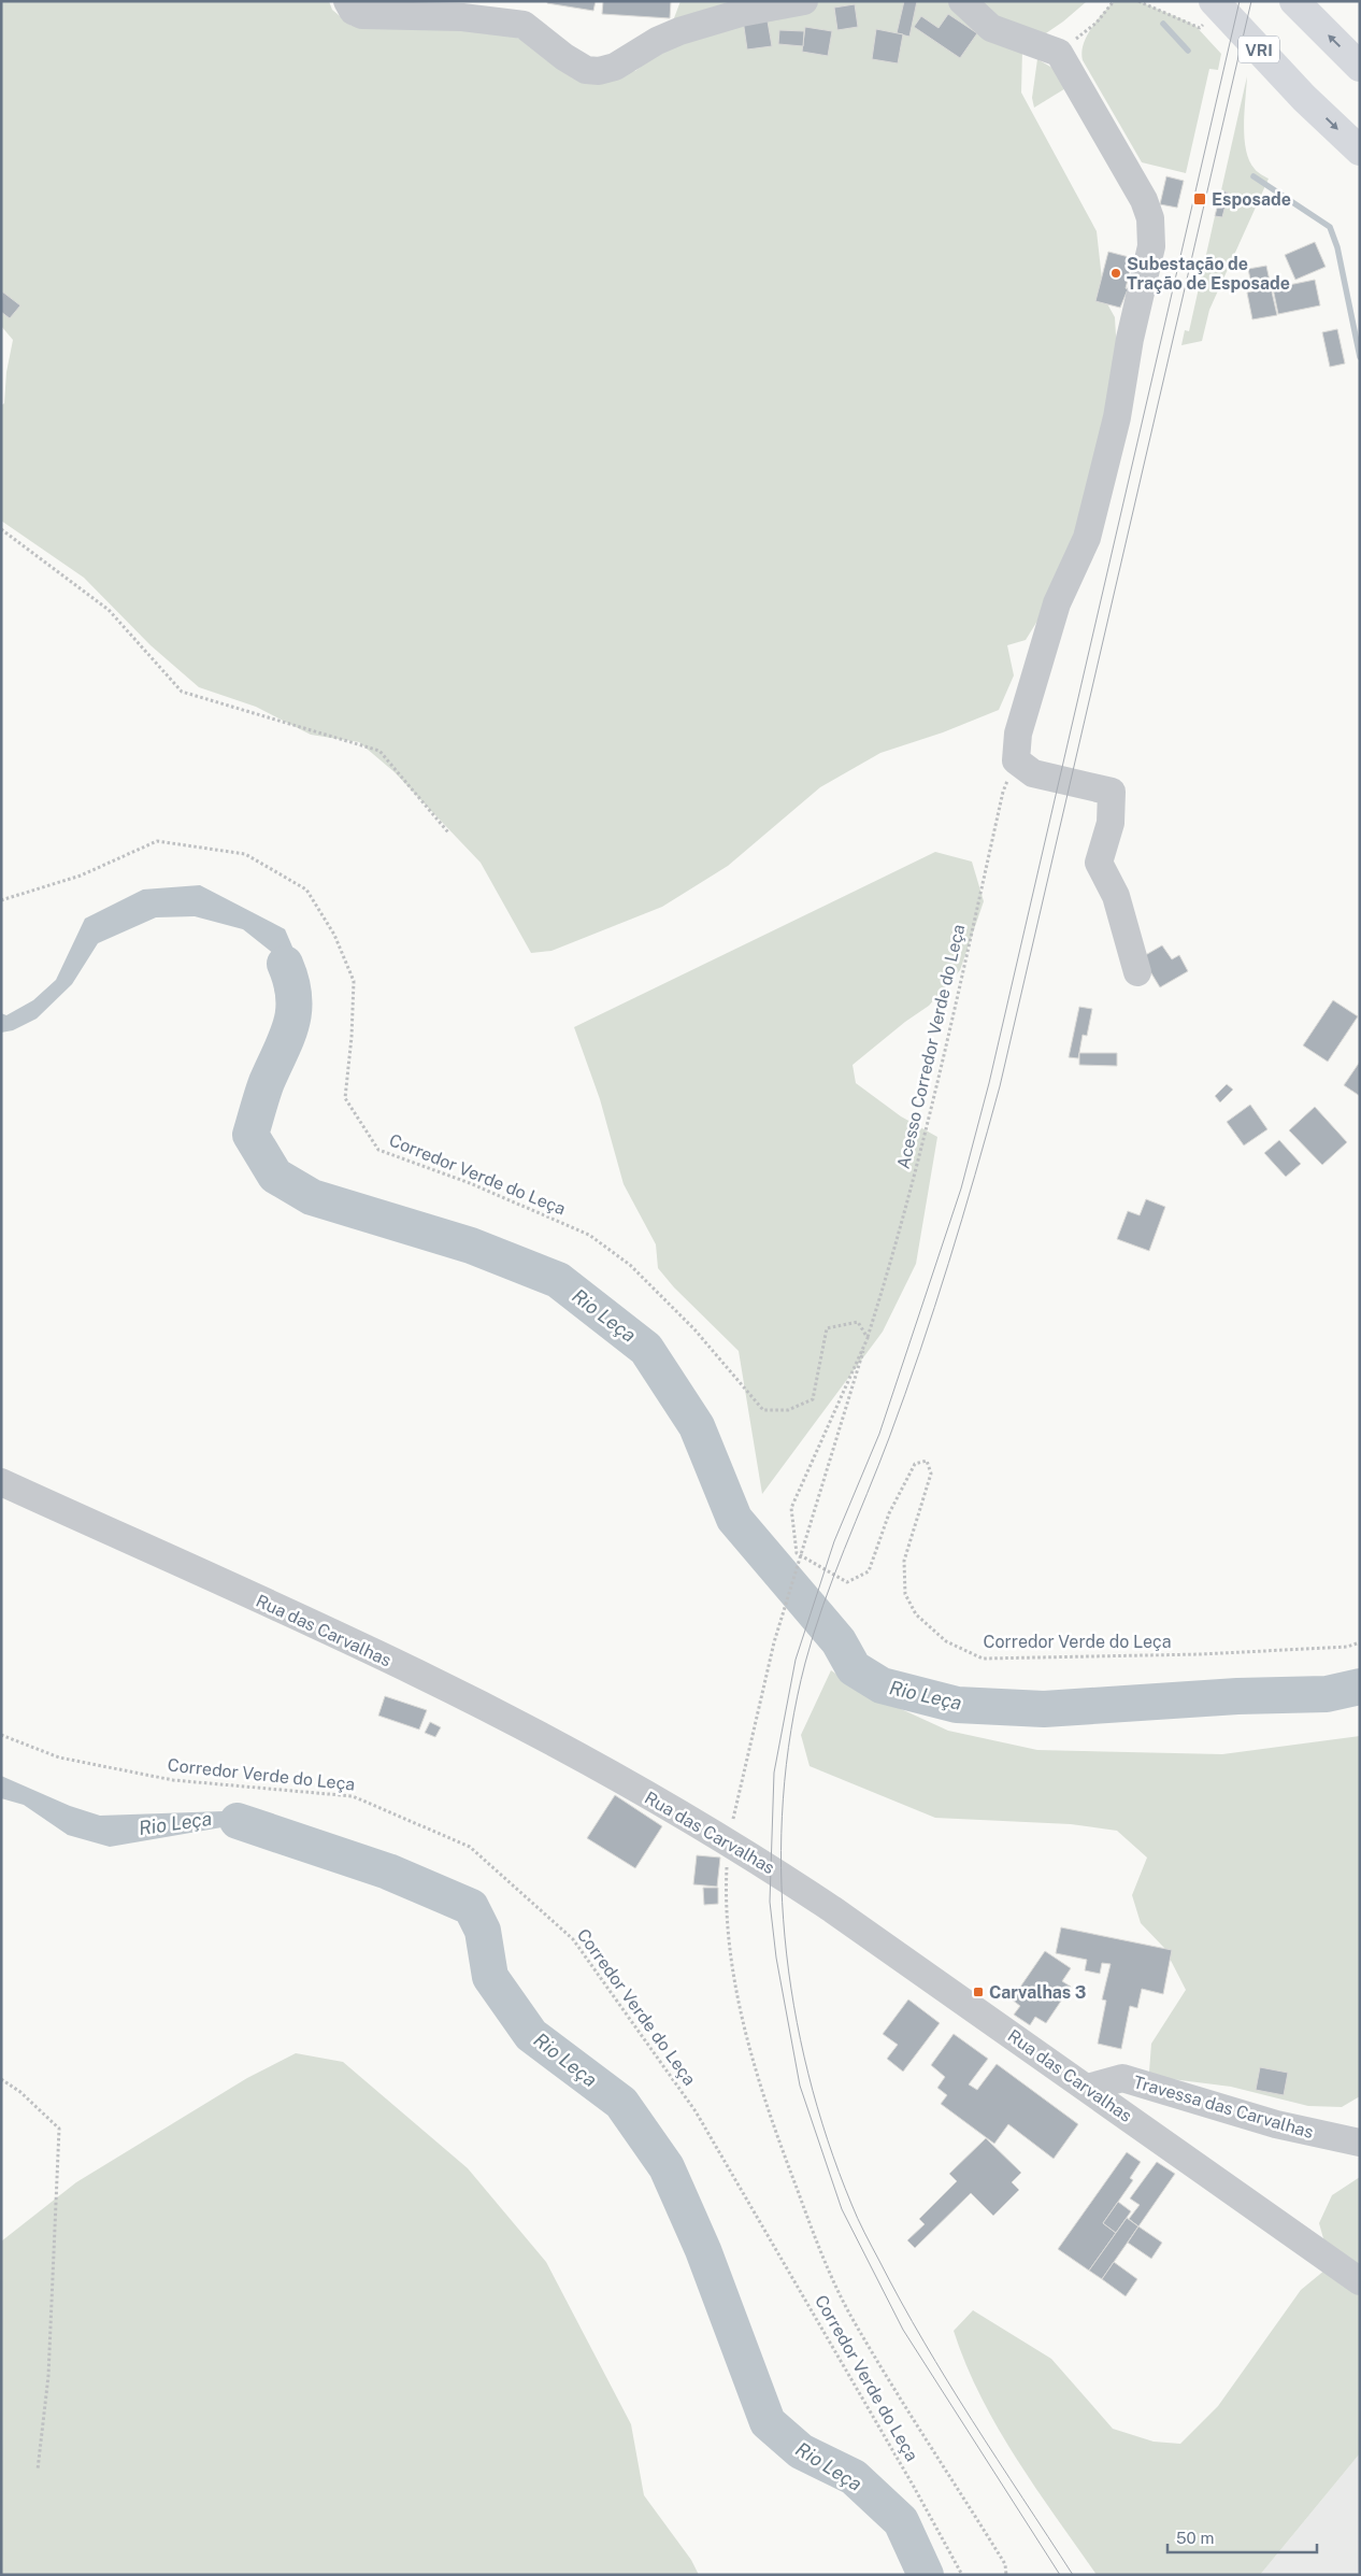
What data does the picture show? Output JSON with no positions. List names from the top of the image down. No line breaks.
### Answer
{"streets":{"highway":["VRI"],"street":["Rua das Carvalhas","Travessa das Carvalhas"],"path":["Acesso Corredor Verde do Leça","Corredor Verde do Leça"]},"crossings":[["Acesso Corredor Verde do Leça","Corredor Verde do Leça"],["Corredor Verde do Leça","Rua das Carvalhas"],["Rua das Carvalhas","Travessa das Carvalhas"]],"water":["Rio Leça"],"places":{"transit":["Esposade","Carvalhas 3"],"other":["Subestação de Tração de Esposade"]},"scale_bar":"50 m"}
